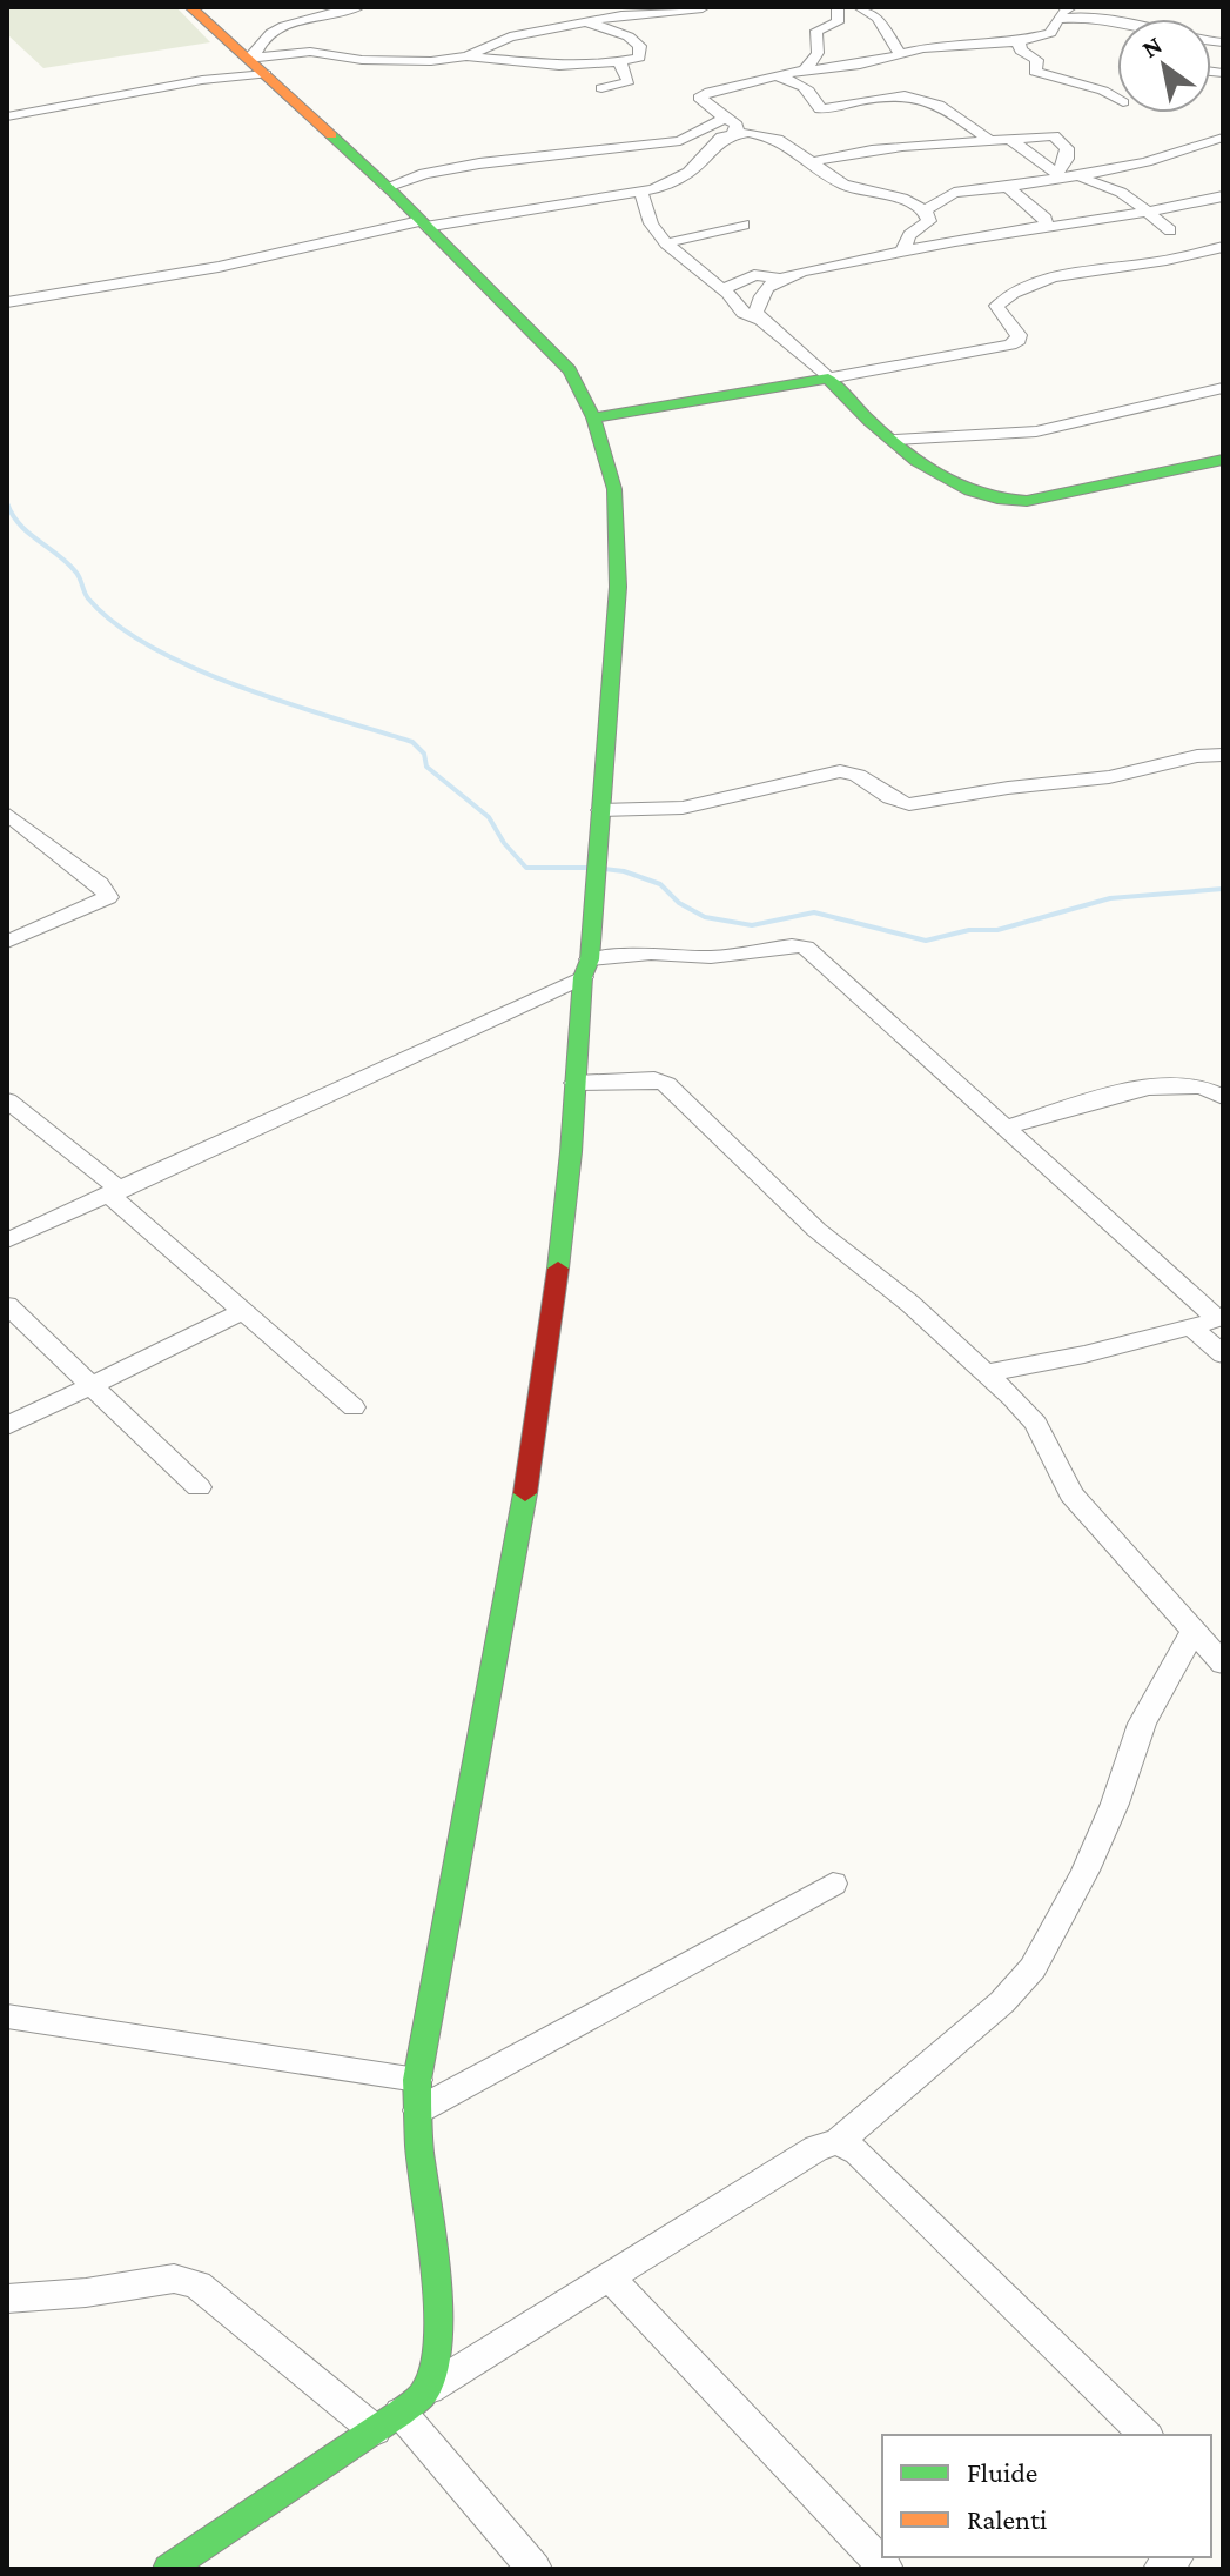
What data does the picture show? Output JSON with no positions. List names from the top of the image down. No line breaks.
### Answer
{"legend":["Fluide","Ralenti"],"north":"top left"}
